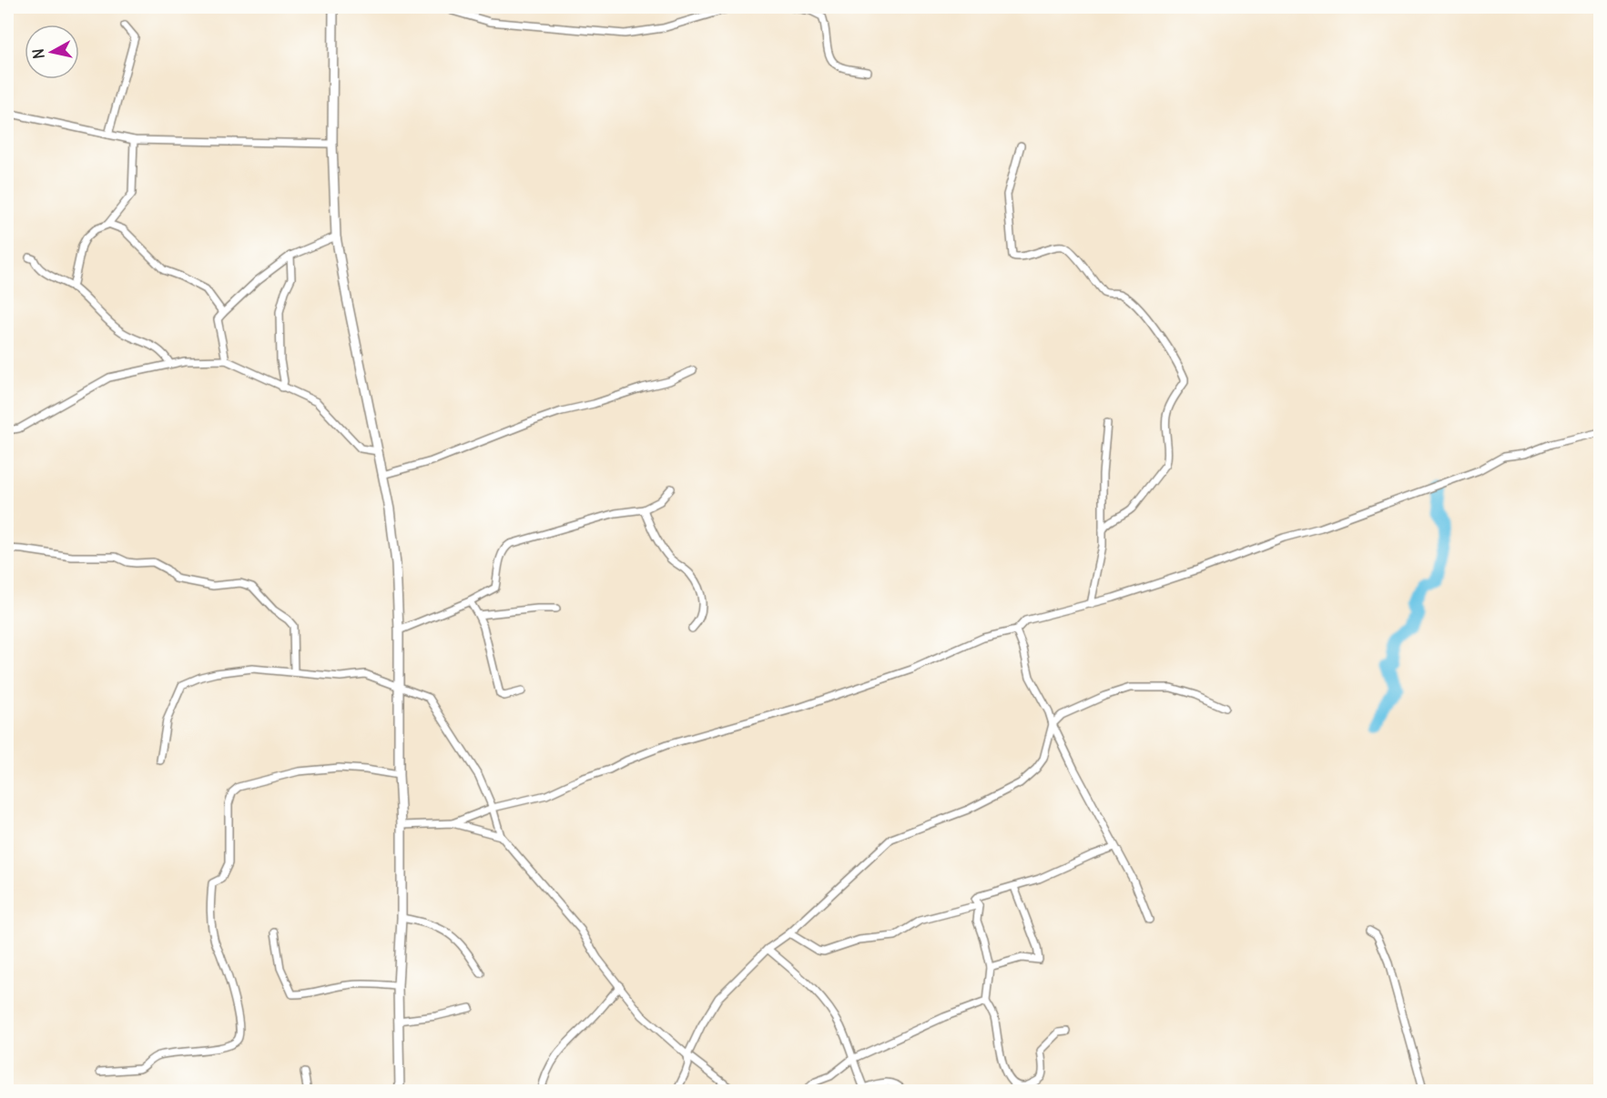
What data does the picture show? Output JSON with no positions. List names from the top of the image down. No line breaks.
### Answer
{"north":"left"}
